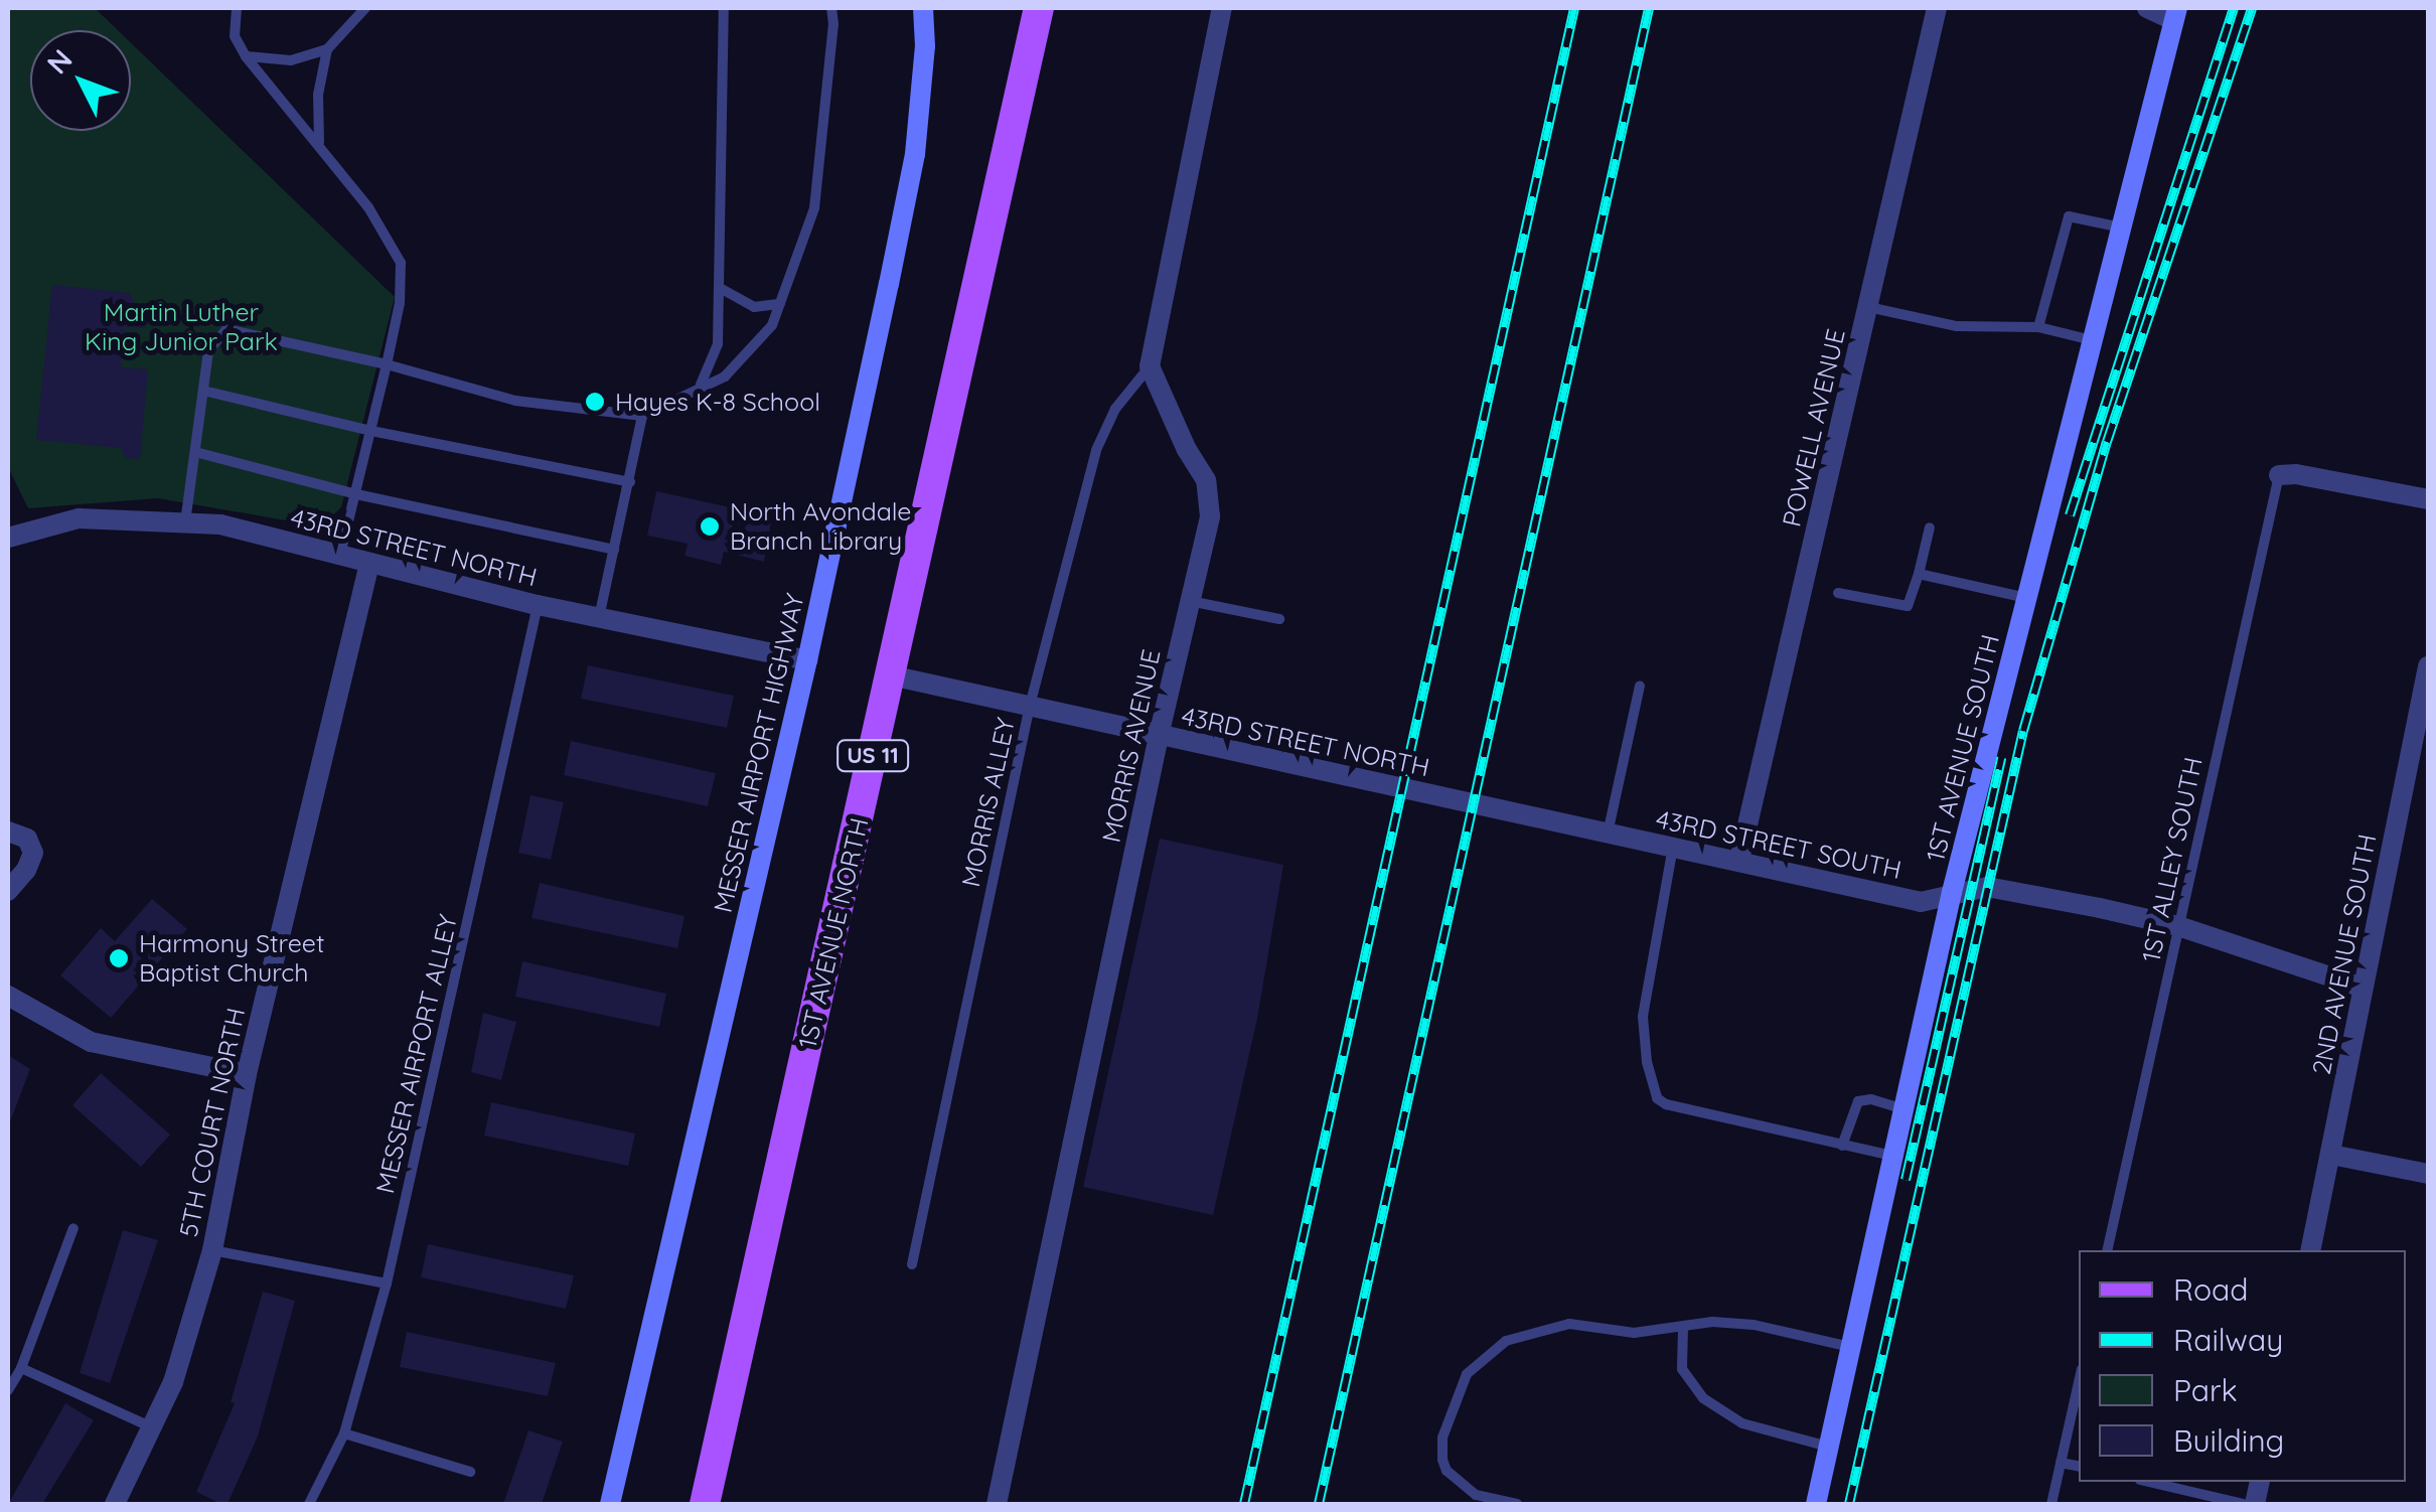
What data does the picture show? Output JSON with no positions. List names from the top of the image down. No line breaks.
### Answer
{"streets":{"main road":["US 11","1ST AVENUE NORTH"],"street":["POWELL AVENUE","43RD STREET NORTH","MORRIS AVENUE","1ST AVENUE SOUTH","MESSER AIRPORT HIGHWAY","43RD STREET SOUTH","2ND AVENUE SOUTH","5TH COURT NORTH"],"lane":["MORRIS ALLEY","1ST ALLEY SOUTH","MESSER AIRPORT ALLEY"]},"crossings":[["POWELL AVENUE","43RD STREET SOUTH"],["43RD STREET NORTH","MORRIS AVENUE"],["43RD STREET NORTH","MESSER AIRPORT HIGHWAY"],["43RD STREET NORTH","MORRIS ALLEY"],["43RD STREET NORTH","43RD STREET SOUTH"],["43RD STREET NORTH","1ST AVENUE NORTH"],["43RD STREET NORTH","MESSER AIRPORT ALLEY"],["43RD STREET NORTH","5TH COURT NORTH"],["MORRIS AVENUE","MORRIS ALLEY"],["1ST AVENUE SOUTH","43RD STREET SOUTH"],["43RD STREET SOUTH","1ST ALLEY SOUTH"],["43RD STREET SOUTH","2ND AVENUE SOUTH"]],"parks":["Martin Luther King Junior Park"],"places":["Hayes K-8 School","North Avondale Branch Library","Harmony Street Baptist Church"],"legend":["Road","Railway","Park","Building"],"north":"top left"}
